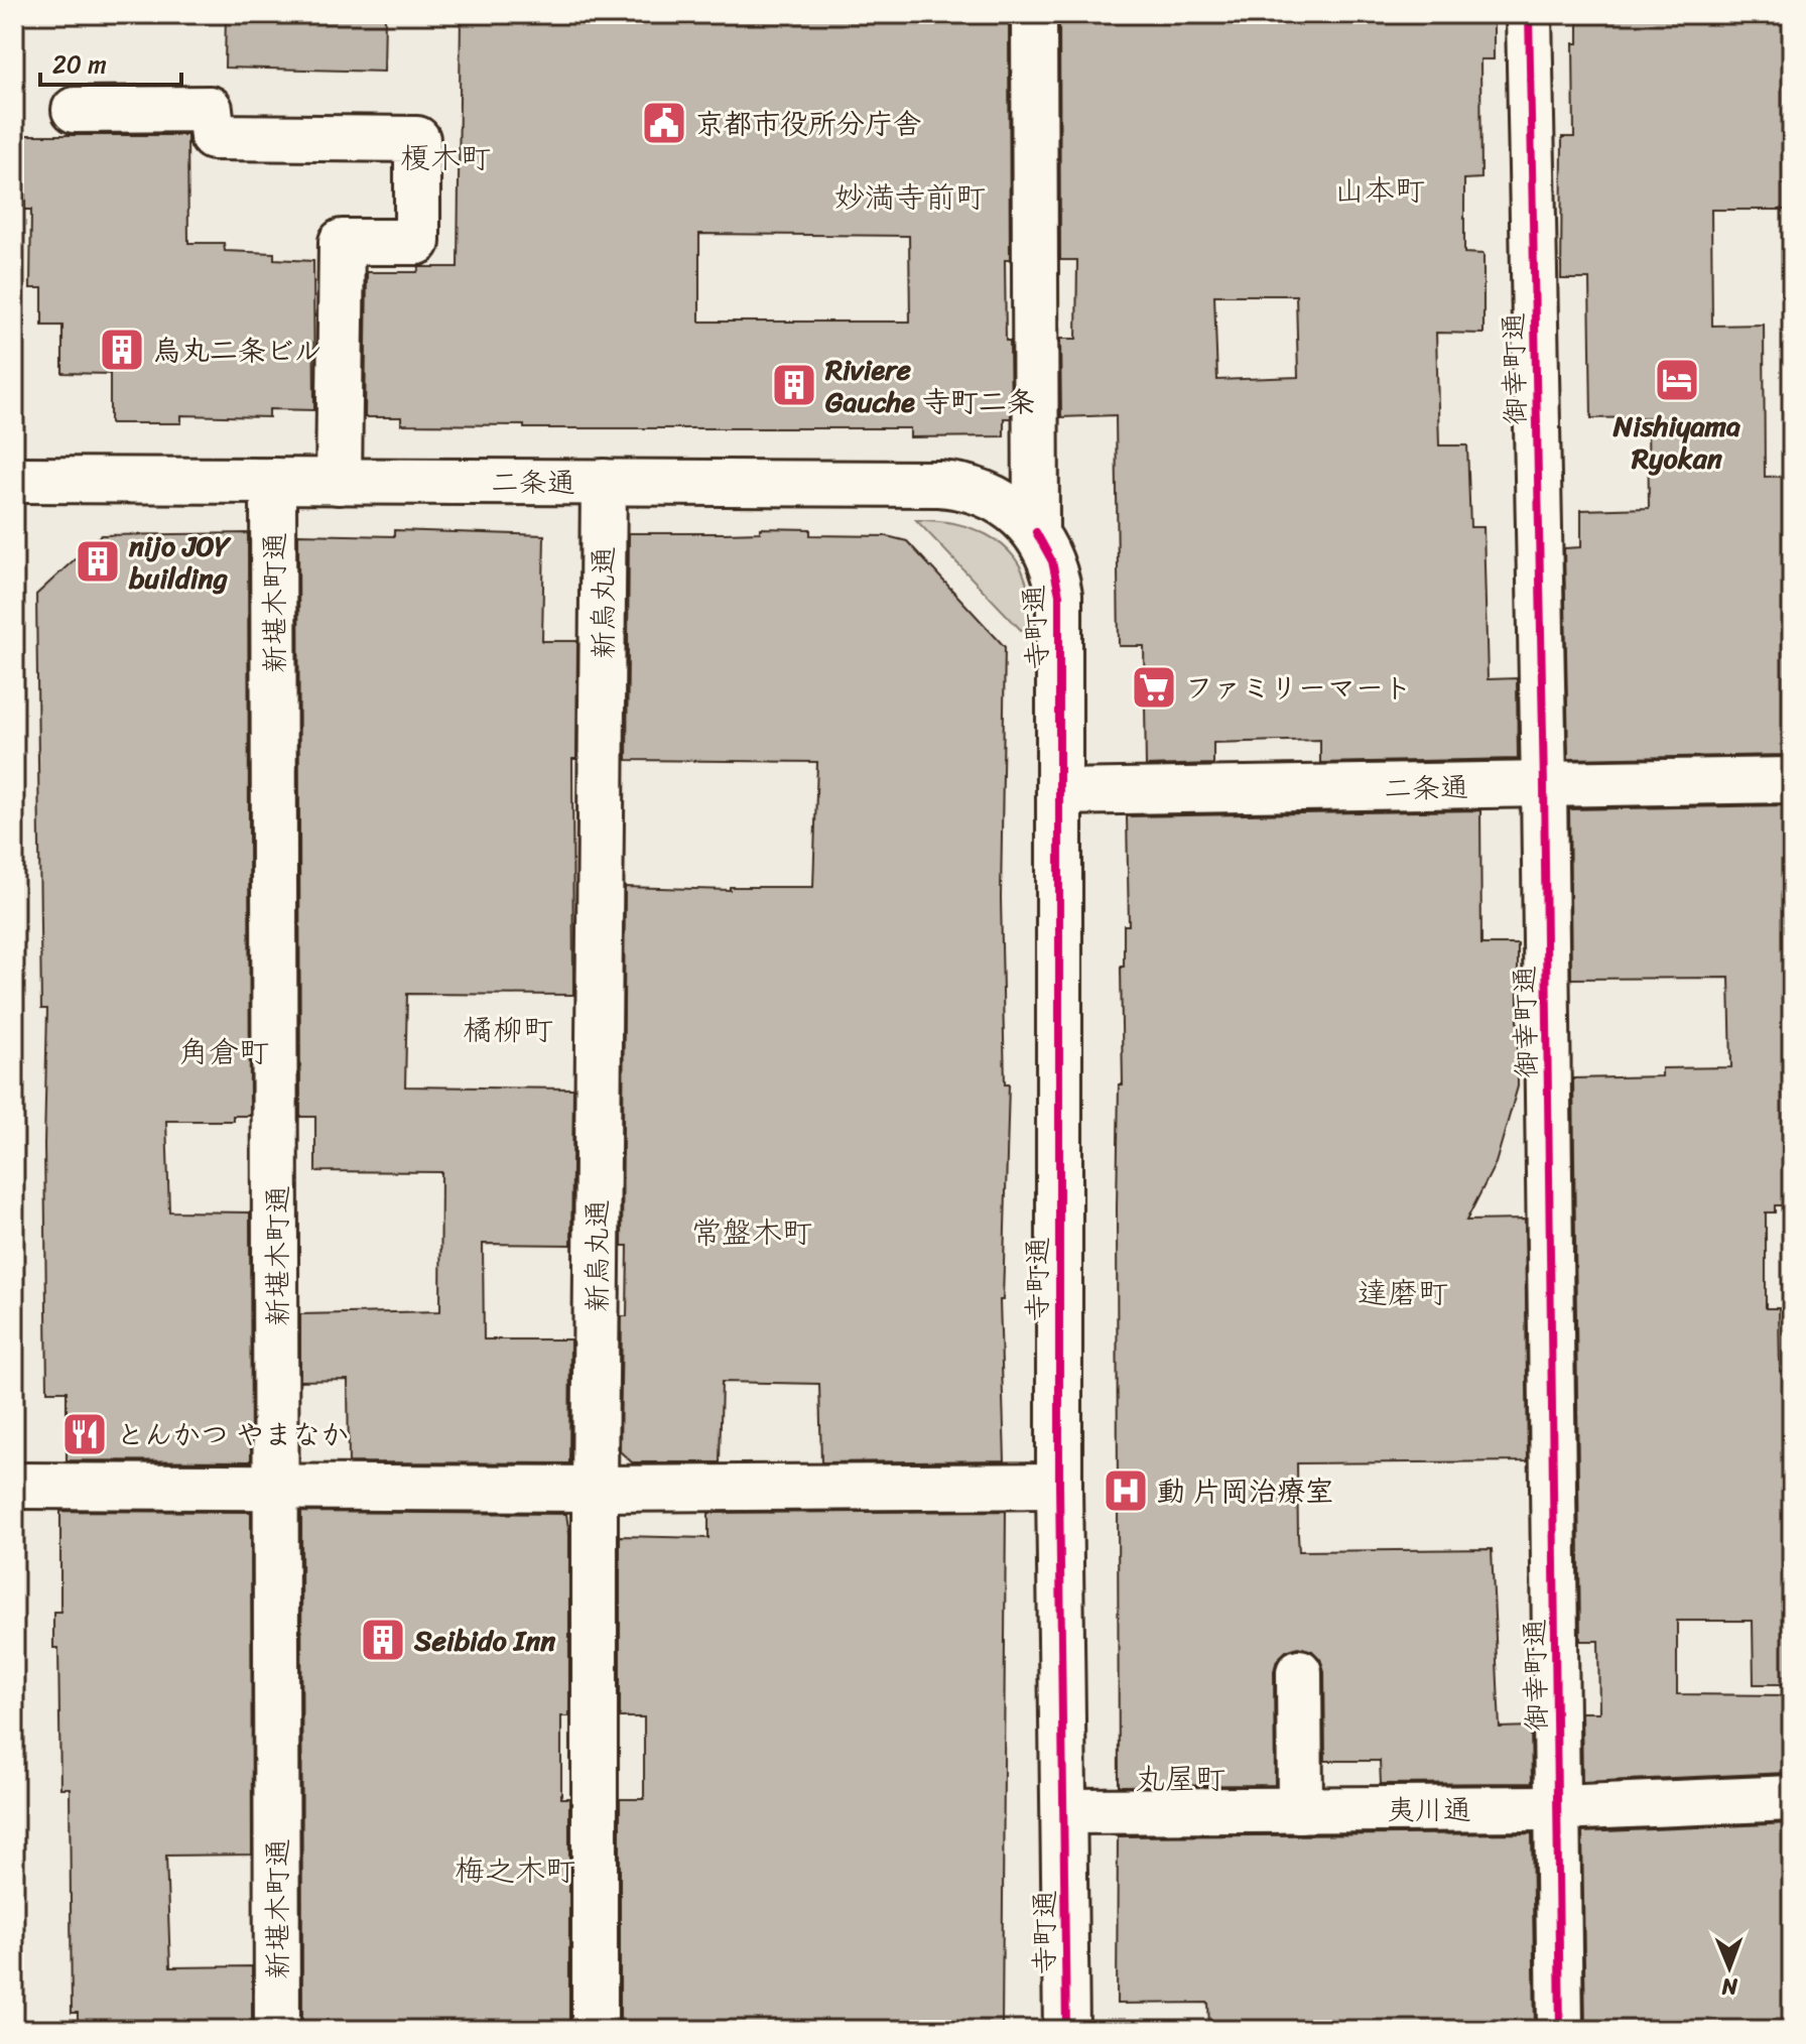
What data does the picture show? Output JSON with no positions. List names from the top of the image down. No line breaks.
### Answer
{"streets":{"street":["御幸町通","二条通","新堪木町通","新烏丸通","寺町通","夷川通"]},"crossings":[["御幸町通","二条通"],["御幸町通","夷川通"],["二条通","新堪木町通"],["二条通","新烏丸通"],["二条通","寺町通"],["寺町通","夷川通"]],"districts":["榎木町","山本町","妙満寺前町","橘柳町","角倉町","常盤木町","達磨町","丸屋町","梅之木町"],"places":{"public building":["京都市役所分庁舎"],"building":["烏丸二条ビル","Riviere Gauche 寺町二条","nijo JOY building","Seibido Inn"],"hotel":["Nishiyama Ryokan"],"supermarket":["ファミリーマート"],"restaurant":["とんかつ やまなか"],"hospital":["動 片岡治療室"]},"scale_bar":"20 m","north":"bottom"}
